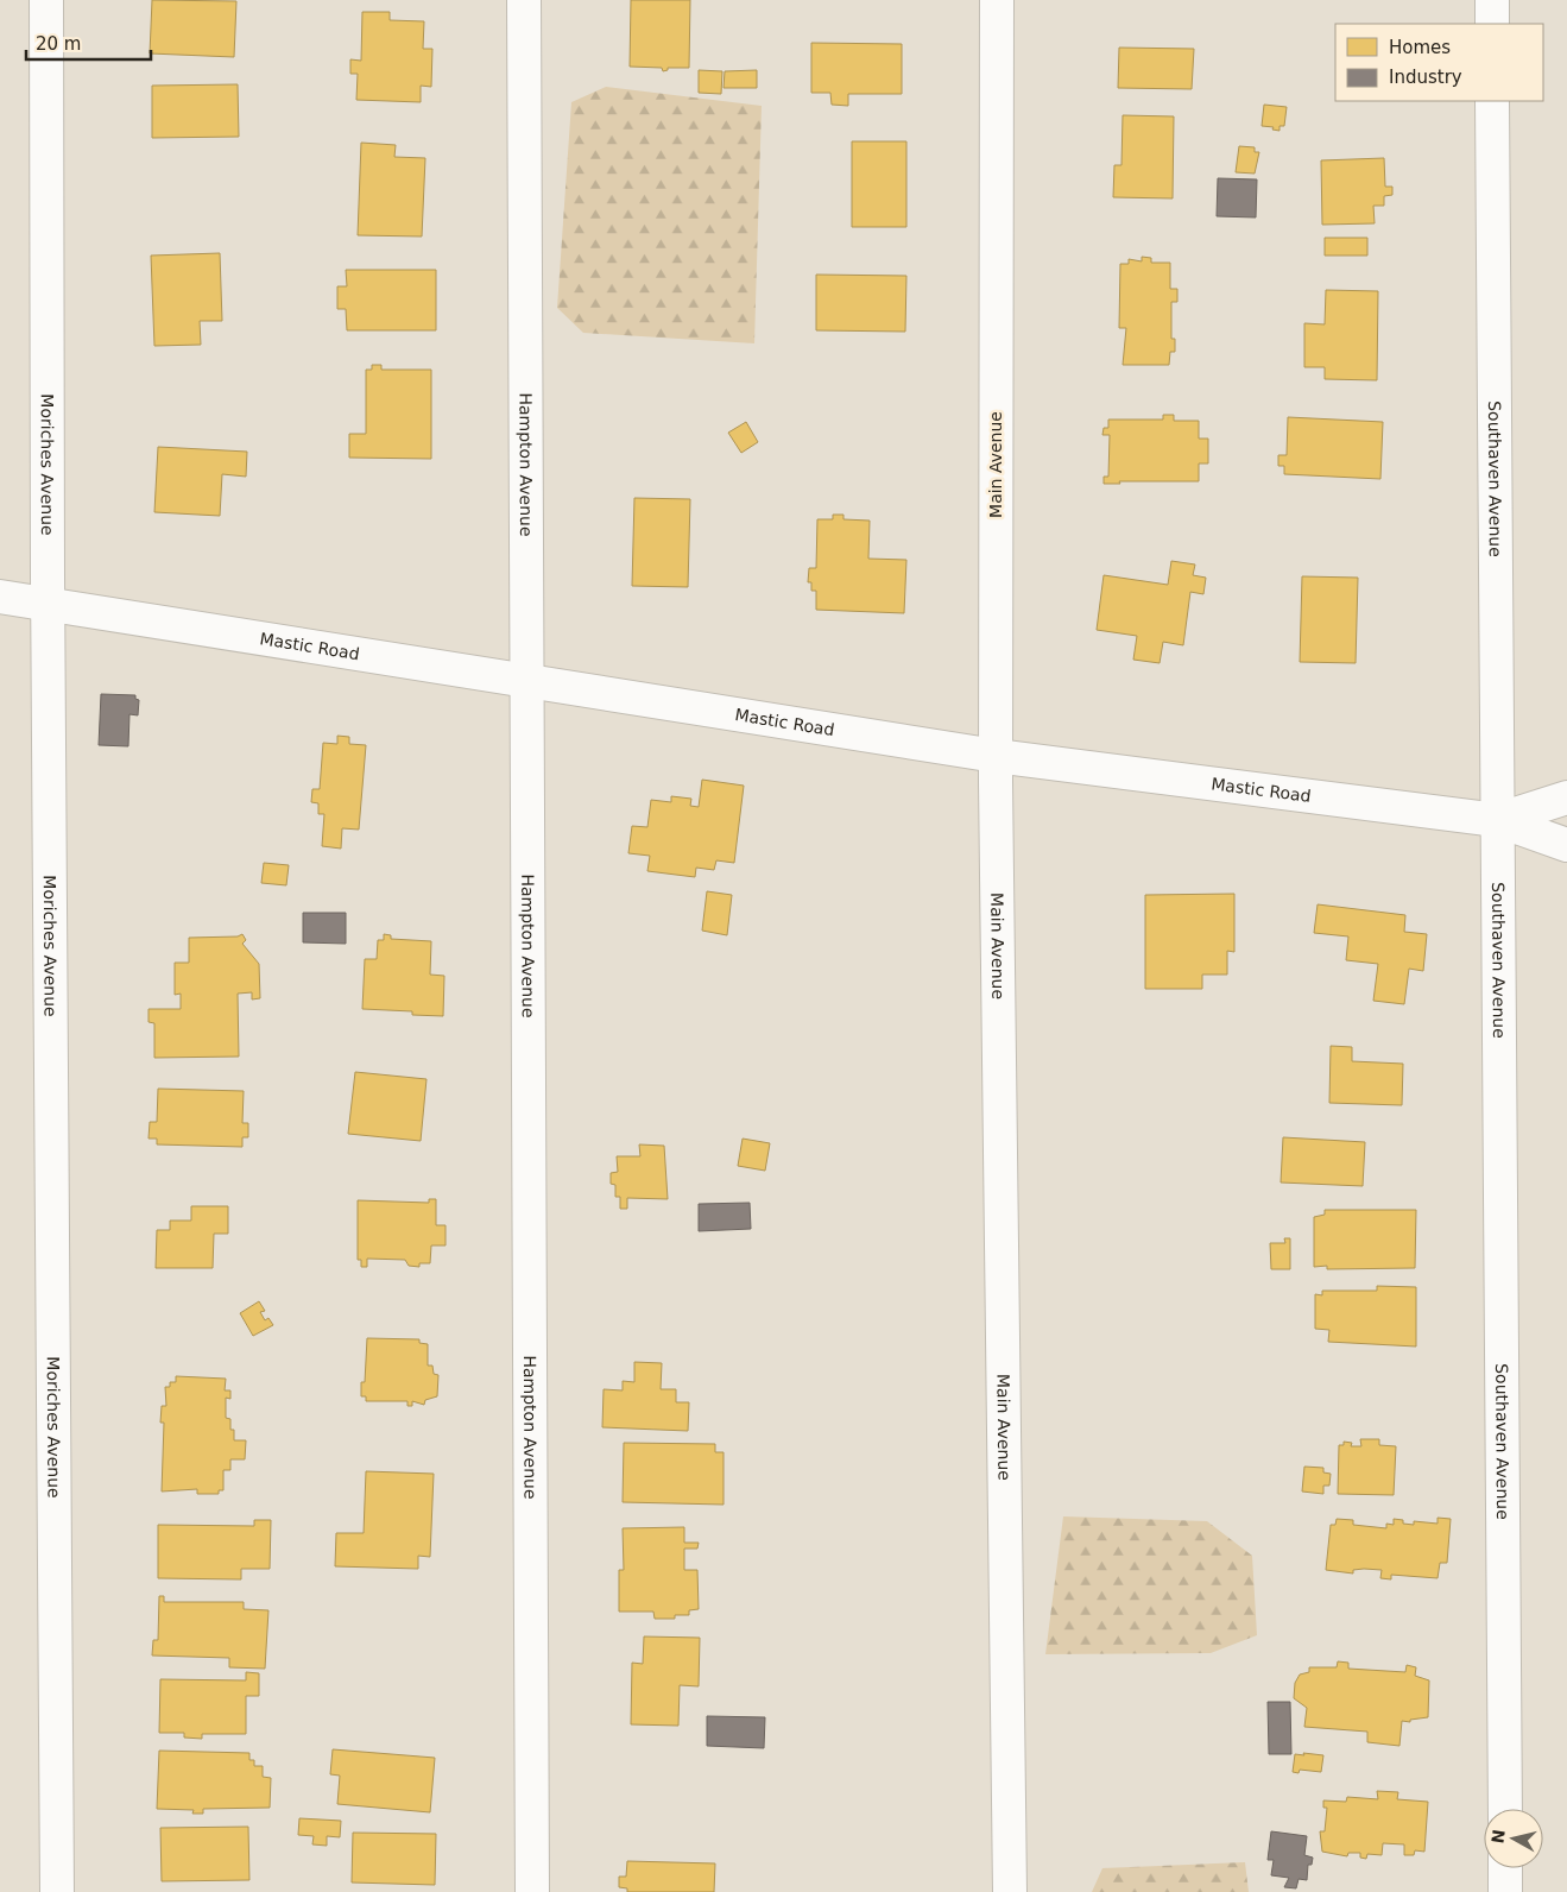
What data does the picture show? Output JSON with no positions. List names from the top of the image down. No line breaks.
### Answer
{"streets":{"street":["Moriches Avenue","Hampton Avenue","Main Avenue","Southaven Avenue","Mastic Road"]},"crossings":[["Moriches Avenue","Mastic Road"],["Hampton Avenue","Mastic Road"],["Main Avenue","Mastic Road"],["Southaven Avenue","Mastic Road"]],"legend":["Homes","Industry"],"scale_bar":"20 m","north":"left"}
